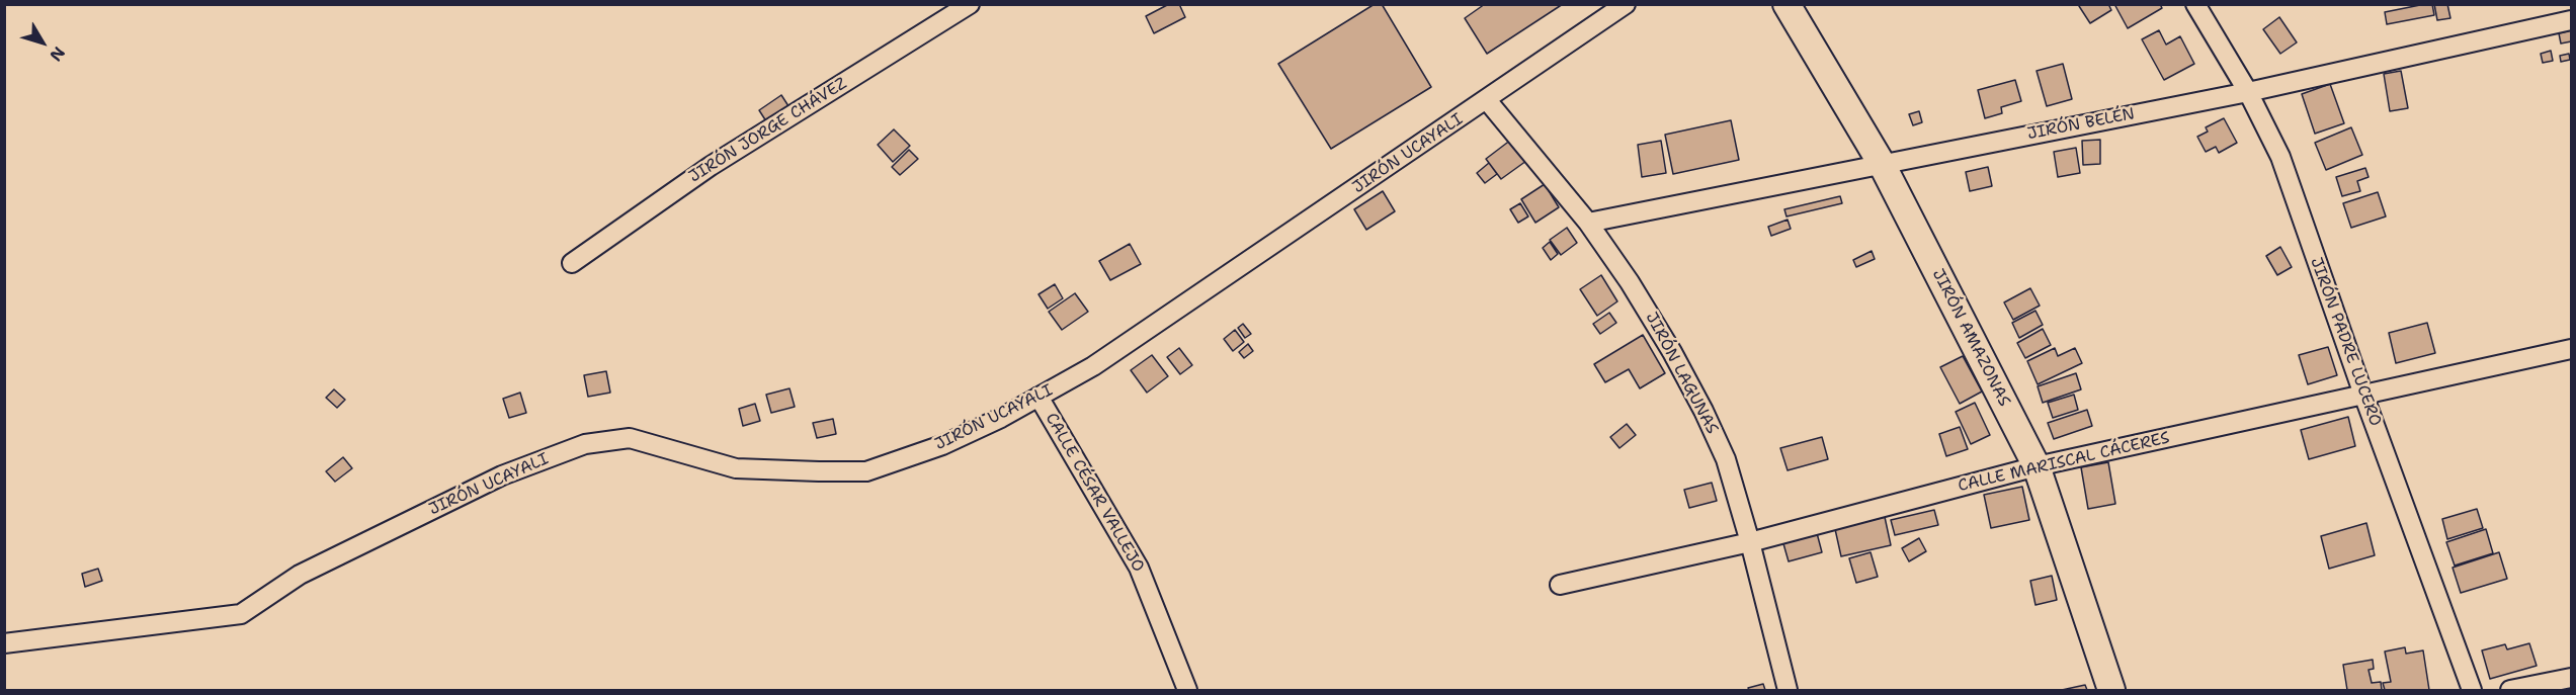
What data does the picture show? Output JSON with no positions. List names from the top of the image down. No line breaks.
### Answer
{"streets":{"street":["JIRÓN BELÉN","JIRÓN JORGE CHÁVEZ","JIRÓN UCAYALI","JIRÓN AMAZONAS","JIRÓN PADRE LUCERO","JIRÓN LAGUNAS","CALLE MARISCAL CÁCERES","CALLE CÉSAR VALLEJO"]},"crossings":[["JIRÓN BELÉN","JIRÓN AMAZONAS"],["JIRÓN BELÉN","JIRÓN PADRE LUCERO"],["JIRÓN BELÉN","JIRÓN LAGUNAS"],["JIRÓN UCAYALI","JIRÓN LAGUNAS"],["JIRÓN UCAYALI","CALLE CÉSAR VALLEJO"],["JIRÓN AMAZONAS","CALLE MARISCAL CÁCERES"],["JIRÓN PADRE LUCERO","CALLE MARISCAL CÁCERES"],["JIRÓN LAGUNAS","CALLE MARISCAL CÁCERES"]],"north":"bottom right"}
